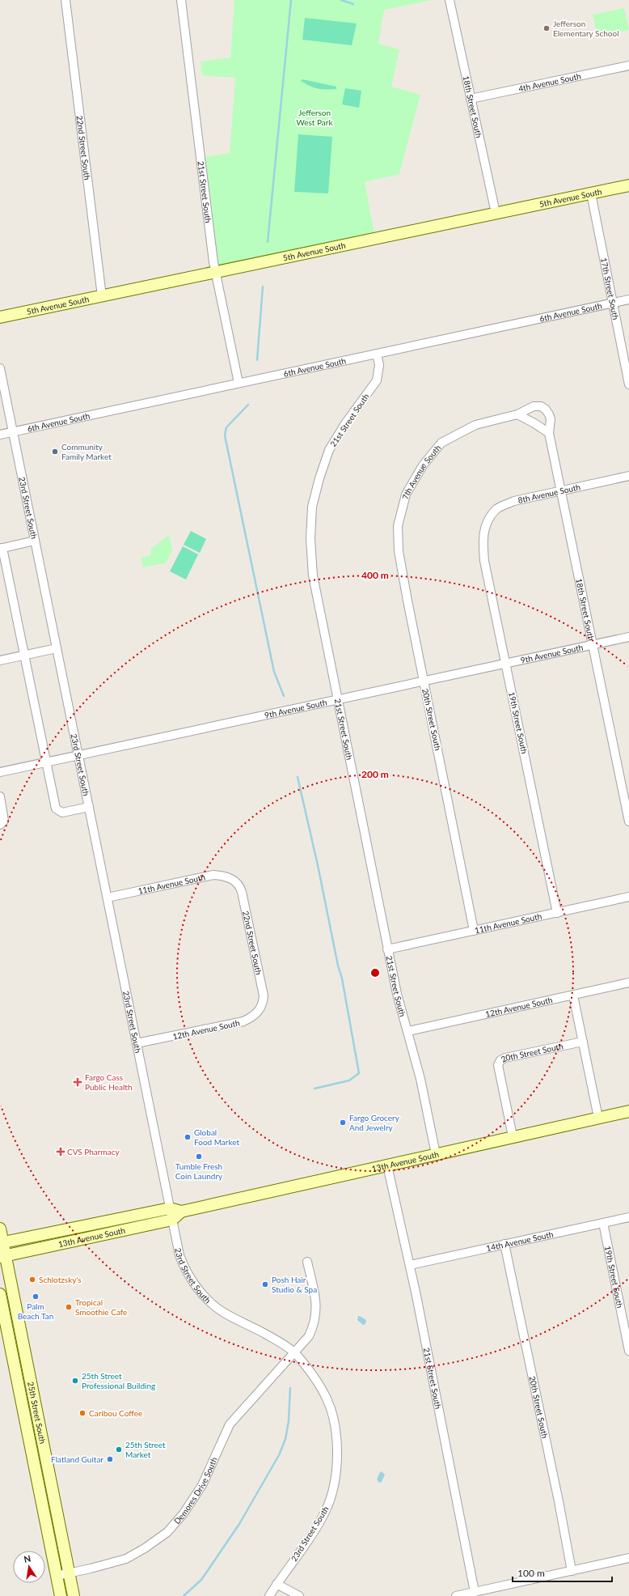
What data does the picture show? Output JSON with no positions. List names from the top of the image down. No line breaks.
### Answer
{"streets":{"main road":["5th Avenue South","13th Avenue South","25th Street South"],"street":["4th Avenue South","18th Street South","22nd Street South","21st Street South","17th Street South","6th Avenue South","7th Avenue South","8th Avenue South","23rd Street South","9th Avenue South","20th Street South","19th Street South","11th Avenue South","12th Avenue South","14th Avenue South","Demores Drive South"]},"crossings":[["4th Avenue South","18th Street South"],["18th Street South","5th Avenue South"],["18th Street South","7th Avenue South"],["18th Street South","8th Avenue South"],["18th Street South","9th Avenue South"],["22nd Street South","5th Avenue South"],["22nd Street South","11th Avenue South"],["22nd Street South","12th Avenue South"],["21st Street South","5th Avenue South"],["21st Street South","6th Avenue South"],["21st Street South","9th Avenue South"],["21st Street South","11th Avenue South"],["21st Street South","12th Avenue South"],["21st Street South","13th Avenue South"],["21st Street South","14th Avenue South"],["5th Avenue South","17th Street South"],["17th Street South","6th Avenue South"],["6th Avenue South","23rd Street South"],["7th Avenue South","20th Street South"],["8th Avenue South","19th Street South"],["23rd Street South","9th Avenue South"],["23rd Street South","11th Avenue South"],["23rd Street South","12th Avenue South"],["23rd Street South","13th Avenue South"],["23rd Street South","Demores Drive South"],["9th Avenue South","20th Street South"],["9th Avenue South","19th Street South"],["20th Street South","11th Avenue South"],["20th Street South","13th Avenue South"],["20th Street South","14th Avenue South"],["19th Street South","11th Avenue South"],["19th Street South","14th Avenue South"],["13th Avenue South","25th Street South"],["25th Street South","Demores Drive South"]],"parks":["Jefferson West Park"],"places":{"other":["Jefferson Elementary School","Community Family Market","Fargo Grocery And Jewelry","Global Food Market","Tumble Fresh Coin Laundry","Schlotzsky's","Posh Hair Studio & Spa","Palm Beach Tan","Tropical Smoothie Cafe","25th Street Professional Building","Caribou Coffee","25th Street Market","Flatland Guitar"],"health":["Fargo Cass Public Health","CVS Pharmacy"]},"scale_bar":"100 m","north":"top","rings":["400 m","200 m"]}
